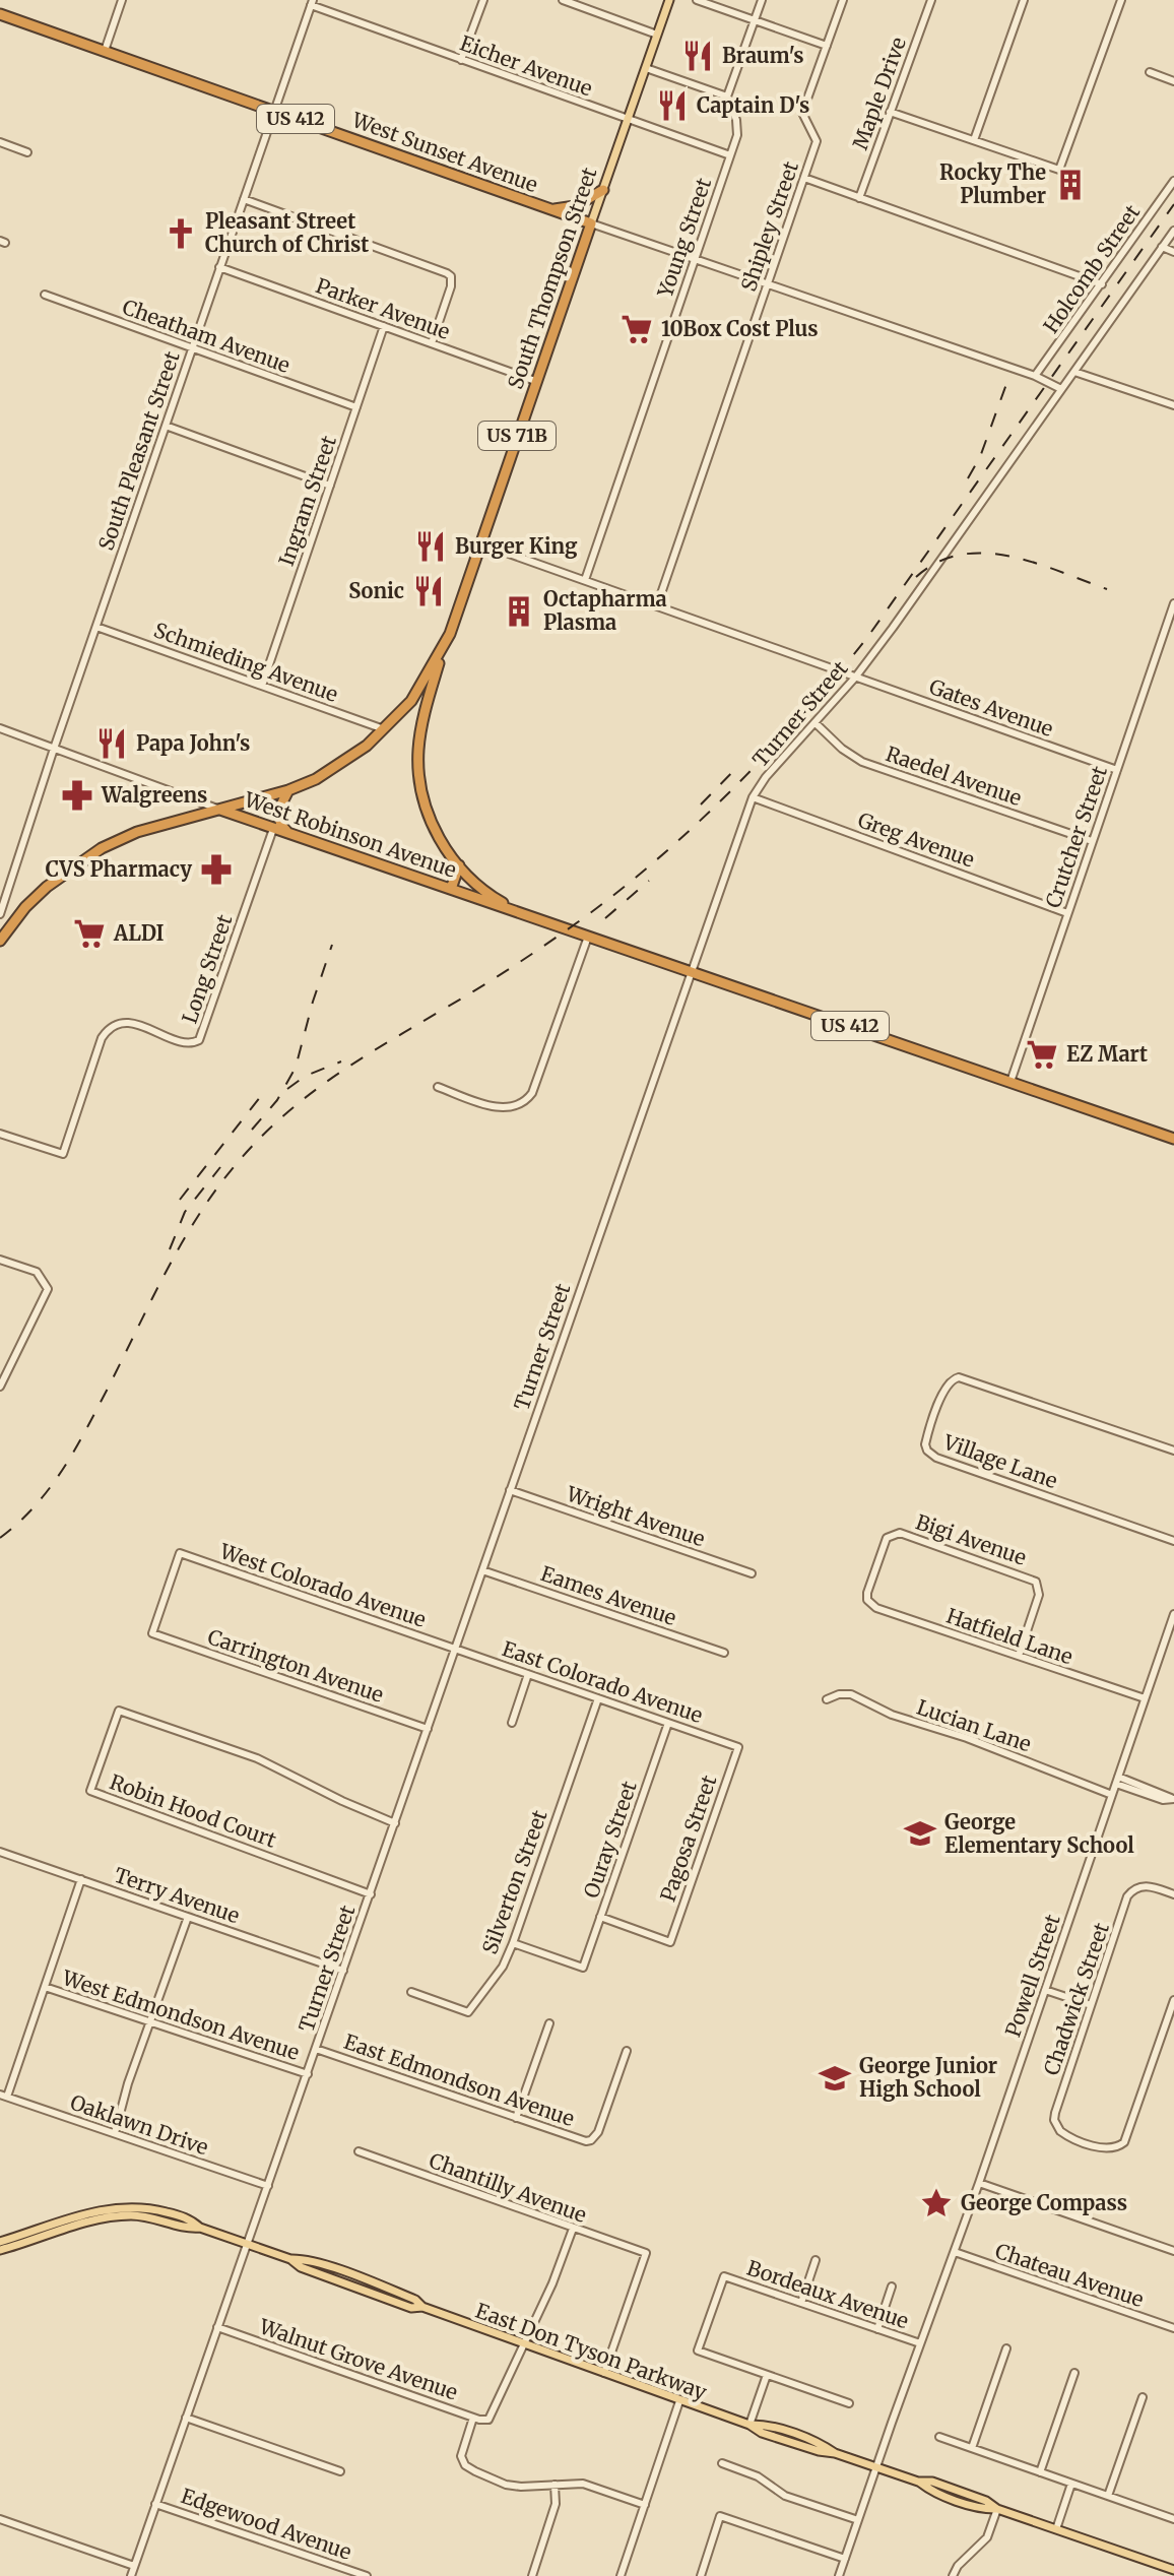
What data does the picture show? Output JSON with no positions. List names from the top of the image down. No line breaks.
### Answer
{"streets":{"highway":["US 412","West Sunset Avenue","South Thompson Street","US 71B","West Robinson Avenue"],"main road":["East Don Tyson Parkway"],"street":["Eicher Avenue","Maple Drive","Shipley Street","Young Street","Holcomb Street","Parker Avenue","Cheatham Avenue","South Pleasant Street","Ingram Street","Schmieding Avenue","Gates Avenue","Turner Street","Raedel Avenue","Crutcher Street","Greg Avenue","Long Street","Village Lane","Wright Avenue","Bigi Avenue","West Colorado Avenue","Eames Avenue","Hatfield Lane","Carrington Avenue","East Colorado Avenue","Lucian Lane","Robin Hood Court","Pagosa Street","Ouray Street","Silverton Street","Terry Avenue","Powell Street","Chadwick Street","West Edmondson Avenue","East Edmondson Avenue","Oaklawn Drive","Chantilly Avenue","Chateau Avenue","Bordeaux Avenue","Walnut Grove Avenue","Edgewood Avenue"]},"crossings":[["Eicher Avenue","Young Street"],["Eicher Avenue","South Thompson Street"],["Eicher Avenue","South Pleasant Street"],["US 412","South Thompson Street"],["US 412","Turner Street"],["US 412","West Robinson Avenue"],["US 412","Crutcher Street"],["West Sunset Avenue","Shipley Street"],["West Sunset Avenue","Young Street"],["West Sunset Avenue","Holcomb Street"],["West Sunset Avenue","South Thompson Street"],["West Sunset Avenue","South Pleasant Street"],["West Sunset Avenue","Turner Street"],["Shipley Street","Gates Avenue"],["Young Street","Gates Avenue"],["South Thompson Street","Parker Avenue"],["South Thompson Street","Schmieding Avenue"],["South Thompson Street","Gates Avenue"],["South Thompson Street","West Robinson Avenue"],["Parker Avenue","South Pleasant Street"],["Parker Avenue","Ingram Street"],["Cheatham Avenue","South Pleasant Street"],["Cheatham Avenue","Ingram Street"],["South Pleasant Street","Schmieding Avenue"],["South Pleasant Street","West Robinson Avenue"],["Ingram Street","Schmieding Avenue"],["Gates Avenue","Turner Street"],["Gates Avenue","Crutcher Street"],["Turner Street","Raedel Avenue"],["Turner Street","West Robinson Avenue"],["Turner Street","Greg Avenue"],["Turner Street","Wright Avenue"],["Turner Street","West Colorado Avenue"],["Turner Street","Eames Avenue"],["Turner Street","Carrington Avenue"],["Turner Street","East Colorado Avenue"],["Turner Street","Robin Hood Court"],["Turner Street","Terry Avenue"],["Turner Street","West Edmondson Avenue"],["Turner Street","East Edmondson Avenue"],["Turner Street","Oaklawn Drive"],["Turner Street","East Don Tyson Parkway"],["Turner Street","Walnut Grove Avenue"],["Turner Street","Edgewood Avenue"],["Raedel Avenue","Crutcher Street"],["West Robinson Avenue","Long Street"],["Crutcher Street","Greg Avenue"],["Bigi Avenue","Hatfield Lane"],["West Colorado Avenue","Carrington Avenue"],["West Colorado Avenue","East Colorado Avenue"],["Hatfield Lane","Powell Street"],["East Colorado Avenue","Pagosa Street"],["East Colorado Avenue","Ouray Street"],["East Colorado Avenue","Silverton Street"],["Lucian Lane","Powell Street"],["Pagosa Street","Ouray Street"],["Ouray Street","Silverton Street"],["Powell Street","Chateau Avenue"],["Powell Street","Bordeaux Avenue"],["Powell Street","East Don Tyson Parkway"],["Chantilly Avenue","East Don Tyson Parkway"],["East Don Tyson Parkway","Walnut Grove Avenue"]],"places":{"restaurant":["Braum's","Captain D's","Burger King","Sonic","Papa John's"],"building":["Rocky The Plumber","Octapharma Plasma"],"church":["Pleasant Street Church of Christ"],"supermarket":["10Box Cost Plus","ALDI","EZ Mart"],"pharmacy":["Walgreens","CVS Pharmacy"],"school or university":["George Elementary School","George Junior High School"],"place":["George Compass"]}}
